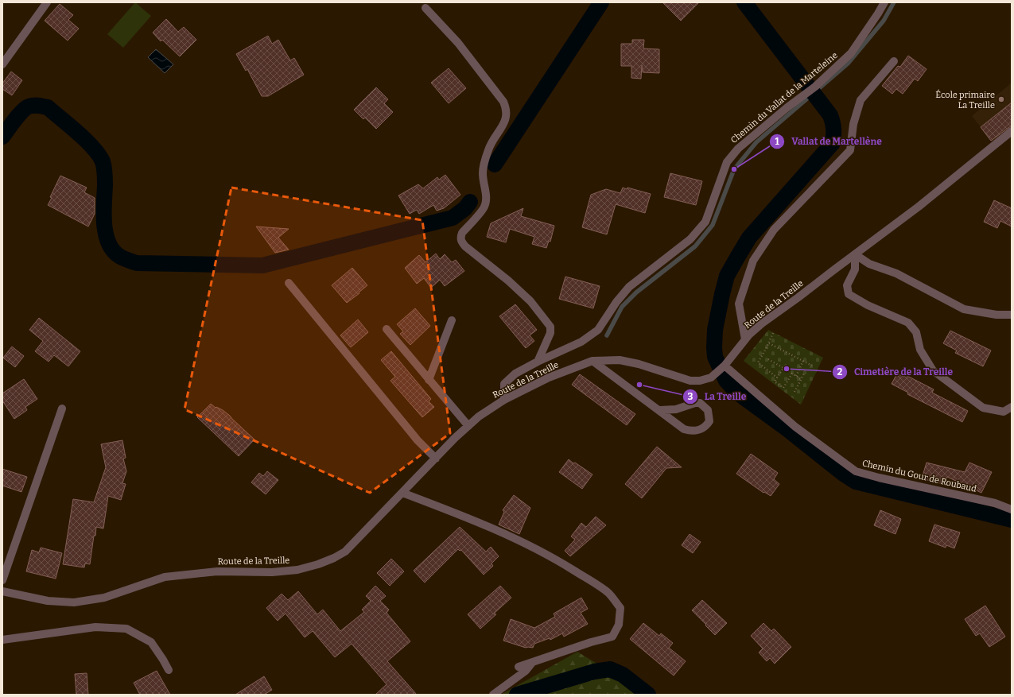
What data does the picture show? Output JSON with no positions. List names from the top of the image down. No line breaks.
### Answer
{"streets":{"street":["Chemin du Vallat de la Marteleine","Route de la Treille","Chemin du Gour de Roubaud"]},"crossings":[["Chemin du Vallat de la Marteleine","Route de la Treille"],["Route de la Treille","Chemin du Gour de Roubaud"]],"places":["École primaire La Treille","Vallat de Martellène","Cimetière de la Treille","La Treille"]}
